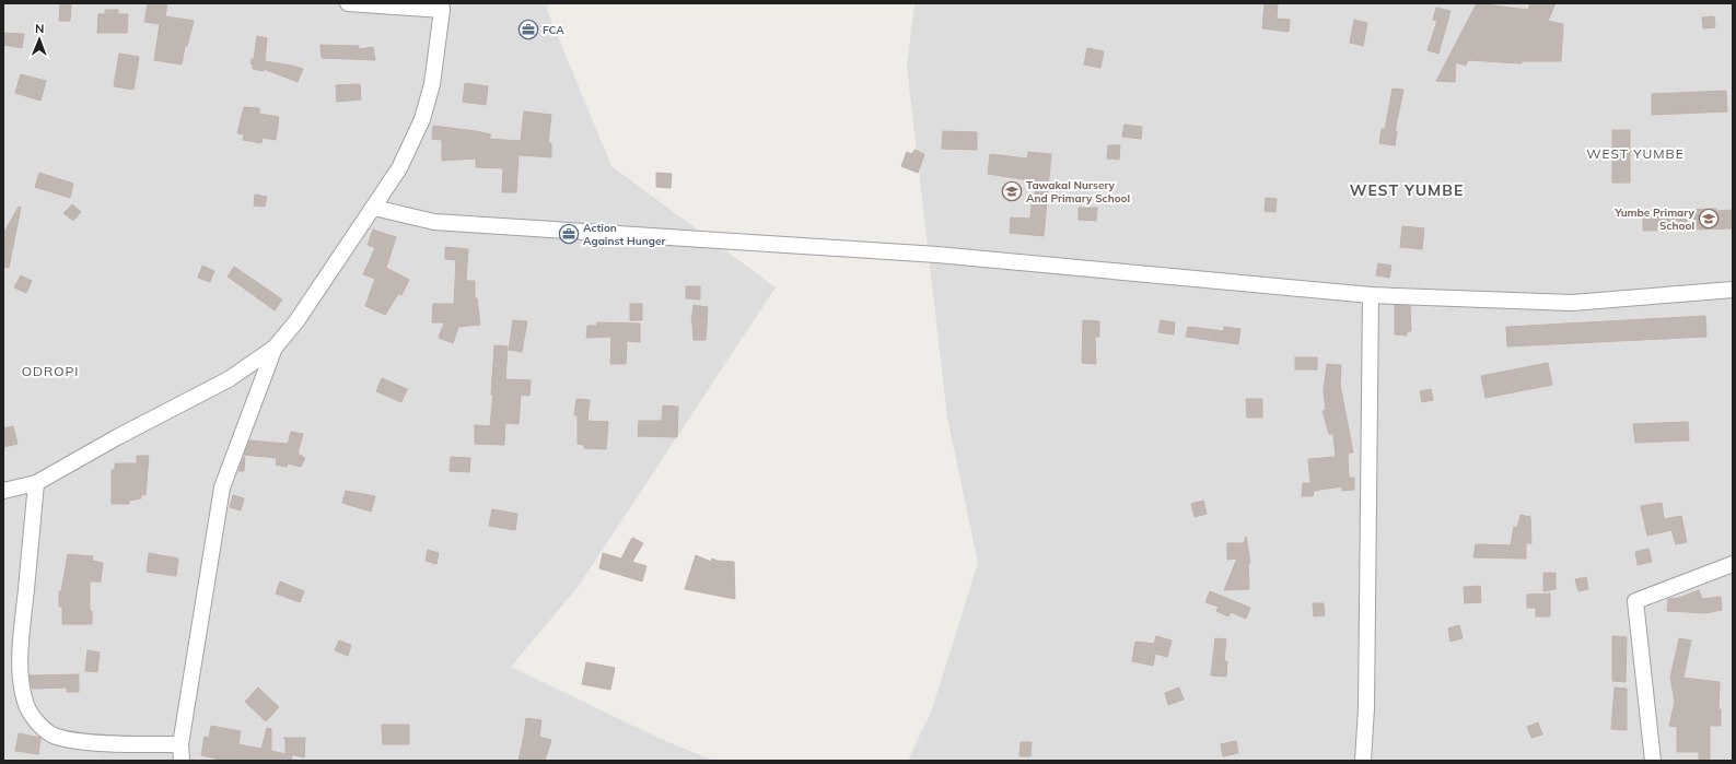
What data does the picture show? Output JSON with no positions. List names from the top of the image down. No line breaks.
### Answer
{"districts":["WEST YUMBE","WEST YUMBE","ODROPI"],"places":{"office":["FCA","Action Against Hunger"],"school or university":["Tawakal Nursery And Primary School","Yumbe Primary School"]},"north":"top"}
